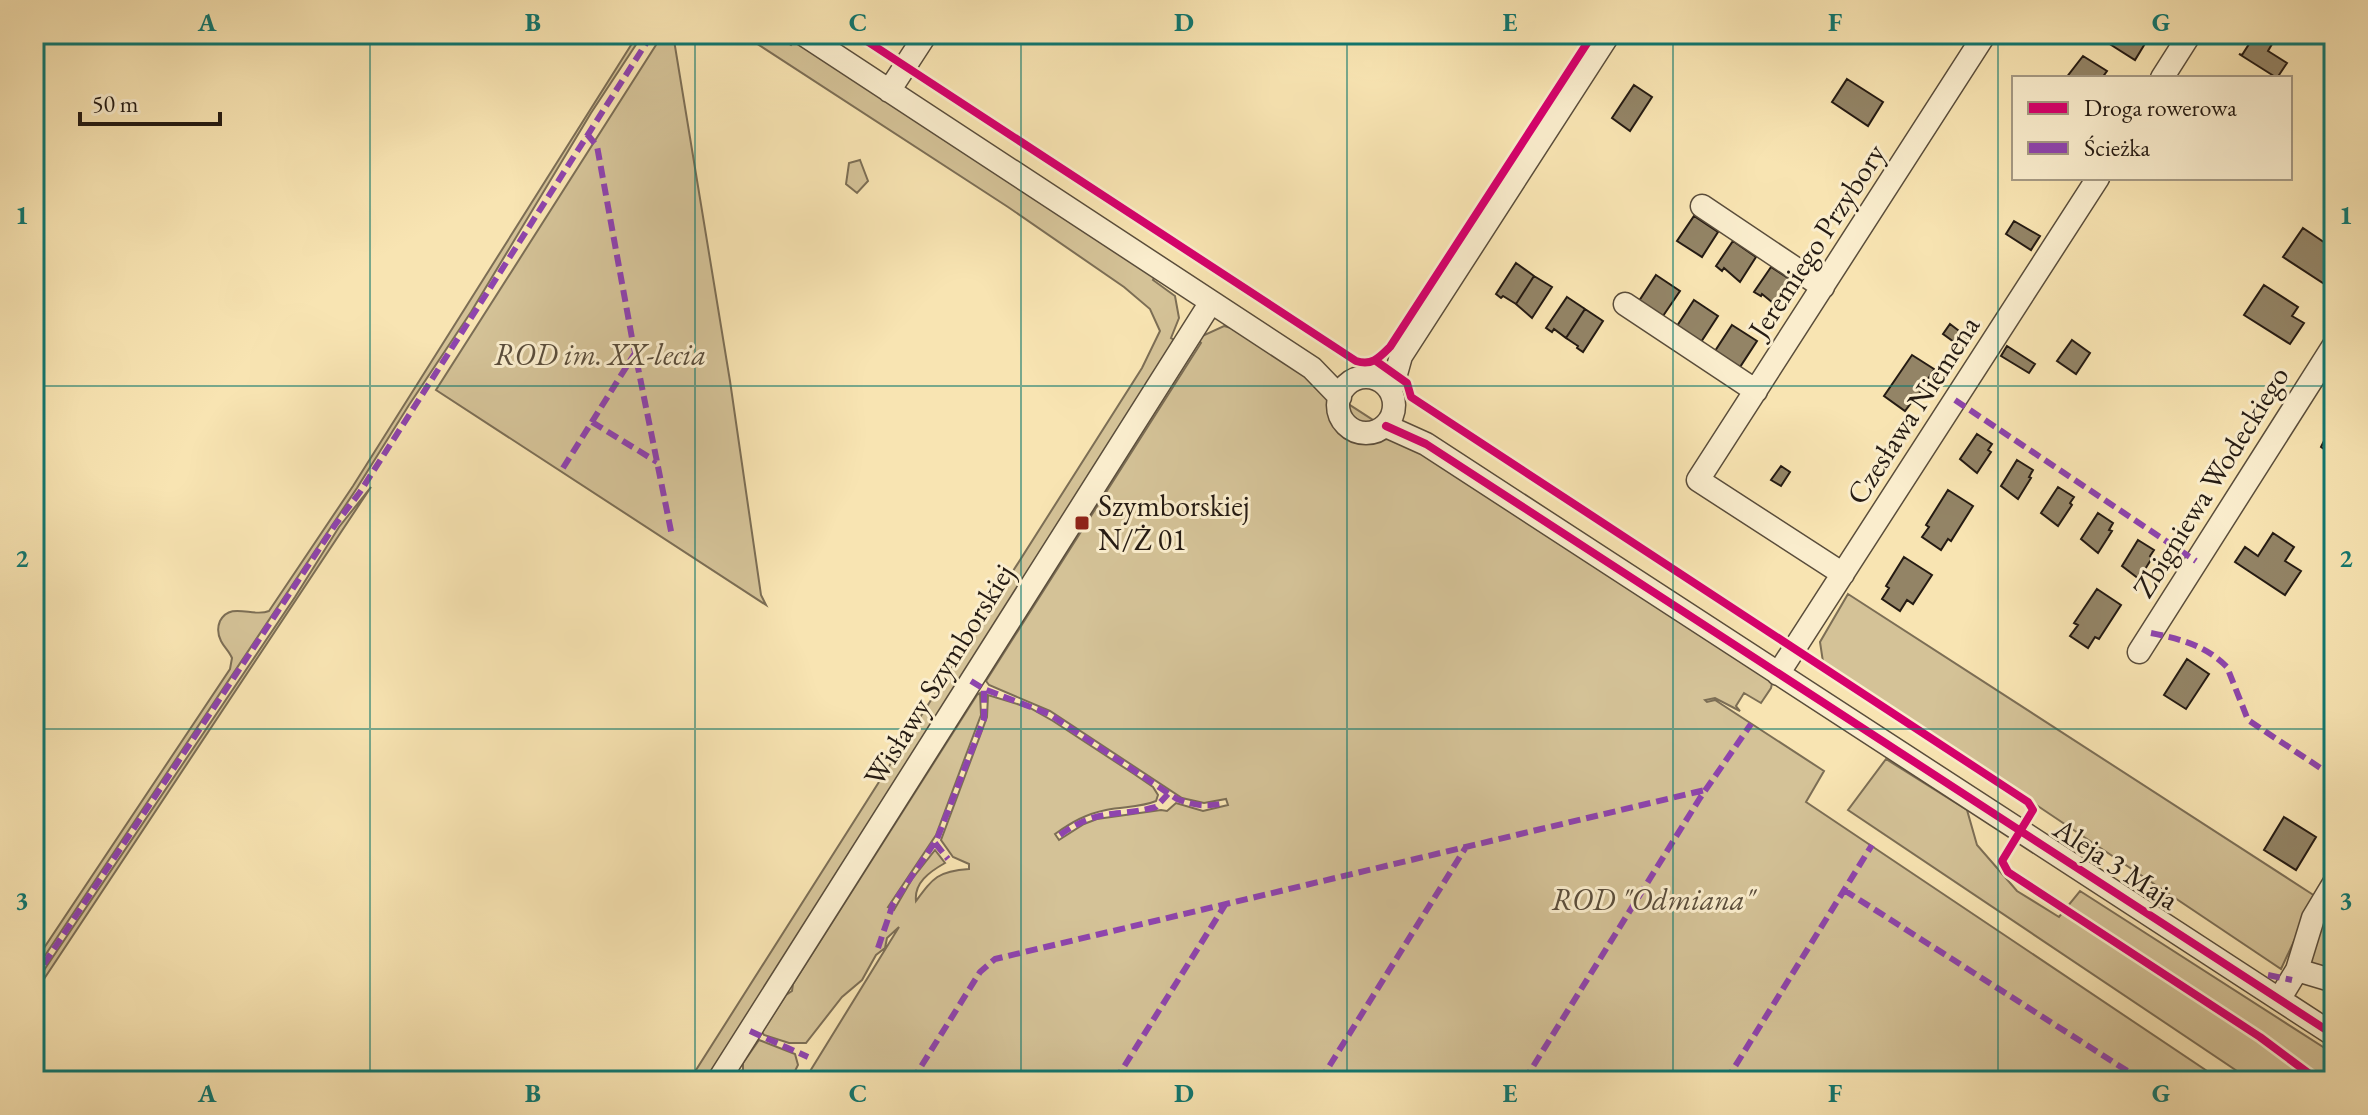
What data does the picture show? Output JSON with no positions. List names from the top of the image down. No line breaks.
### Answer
{"streets":{"street":["Jeremiego Przybory","Czesława Niemena","Zbigniewa Wodeckiego","Wisławy Szymborskiej","Aleja 3 Maja"]},"crossings":[["Jeremiego Przybory","Czesława Niemena"],["Czesława Niemena","Aleja 3 Maja"]],"parks":["ROD im. XX-lecia","ROD \"Odmiana\""],"places":{"transit":["Szymborskiej N/Ż 01"]},"legend":["Droga rowerowa","Ścieżka"],"scale_bar":"50 m","grid":{"columns":["A","B","C","D","E","F","G"],"rows":["1","2","3"]}}
